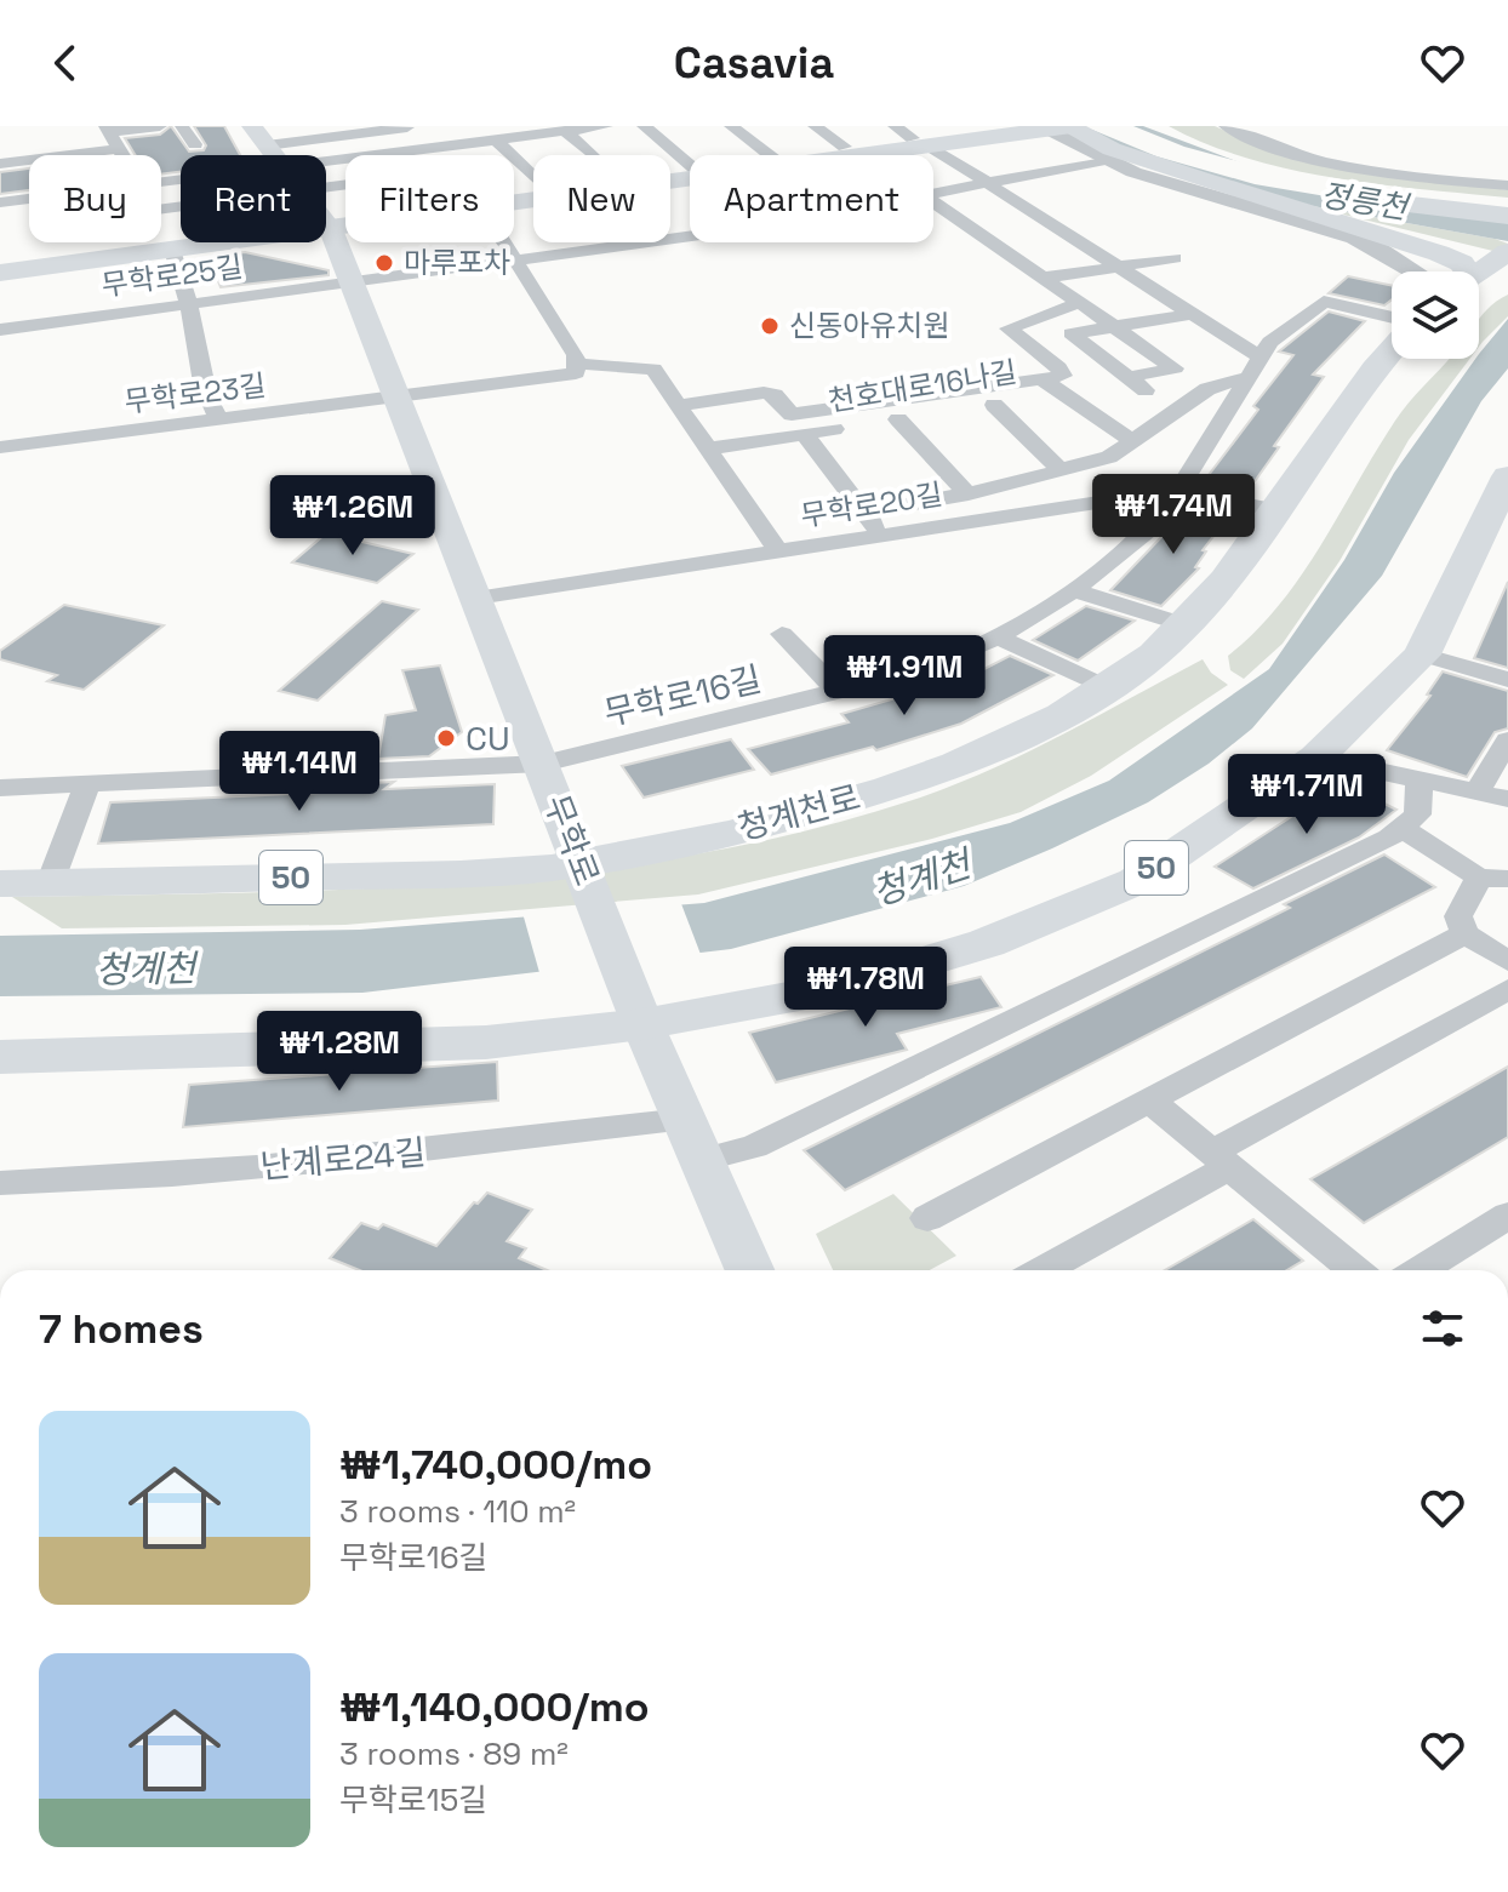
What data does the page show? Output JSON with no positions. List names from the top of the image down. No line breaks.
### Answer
{"streets":{"main road":["청계천로","무학로","50"],"street":["무학로25길","천호대로16나길","무학로23길","무학로20길","무학로16길","난계로24길"]},"crossings":[["무학로25길","무학로"],["무학로23길","무학로"],["무학로20길","무학로16길"],["무학로20길","청계천로"],["무학로20길","무학로"],["무학로16길","무학로"],["청계천로","무학로"],["무학로","50"],["무학로","난계로24길"]],"water":["정릉천","청계천"],"places":["마루포차","신동아유치원","CU"],"page":{"header":"Casavia","chip":["Buy","Rent","Filters","New","Apartment"],"price":["₩1.74M","₩1.26M","₩1.91M","₩1.14M","₩1.71M","₩1.78M","₩1.28M"],"heading":"7 homes","list":[{"name":"₩1,740,000/mo","note":"3 rooms · 110 m² · 무학로16길"},{"name":"₩1,140,000/mo","note":"3 rooms · 89 m² · 무학로15길"}]}}
